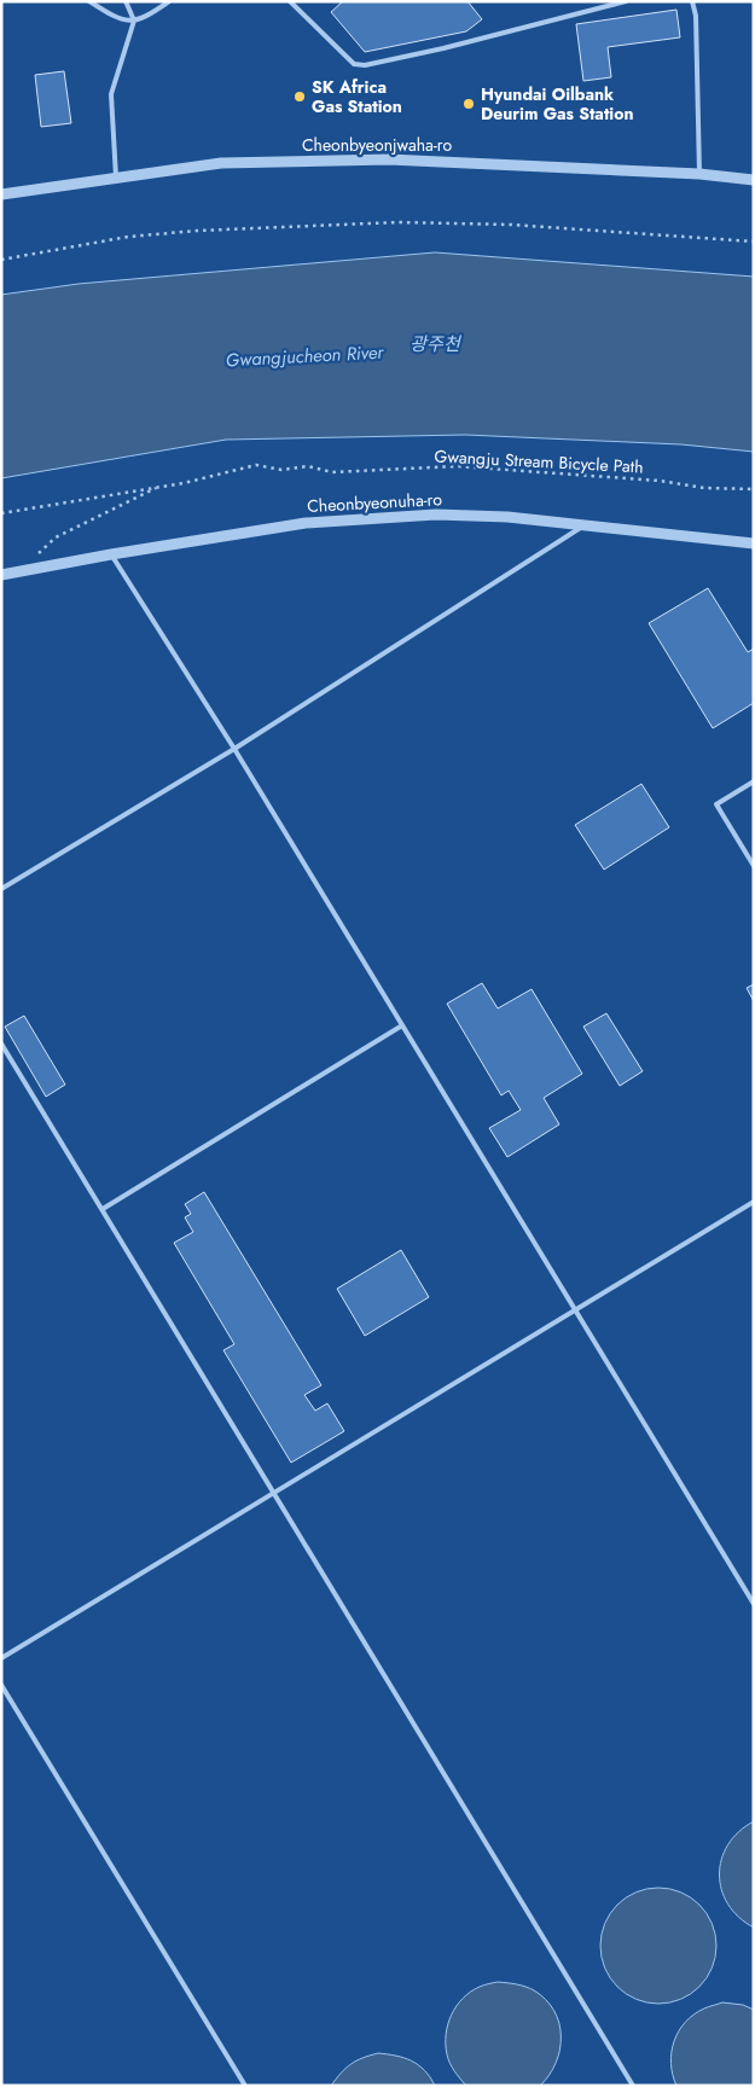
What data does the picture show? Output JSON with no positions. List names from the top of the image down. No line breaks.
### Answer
{"streets":{"street":["Cheonbyeonjwaha-ro","Cheonbyeonuha-ro"],"path":["Gwangju Stream Bicycle Path"]},"water":["광주천","Gwangjucheon River"],"places":["SK Africa Gas Station","Hyundai Oilbank Deurim Gas Station"]}
